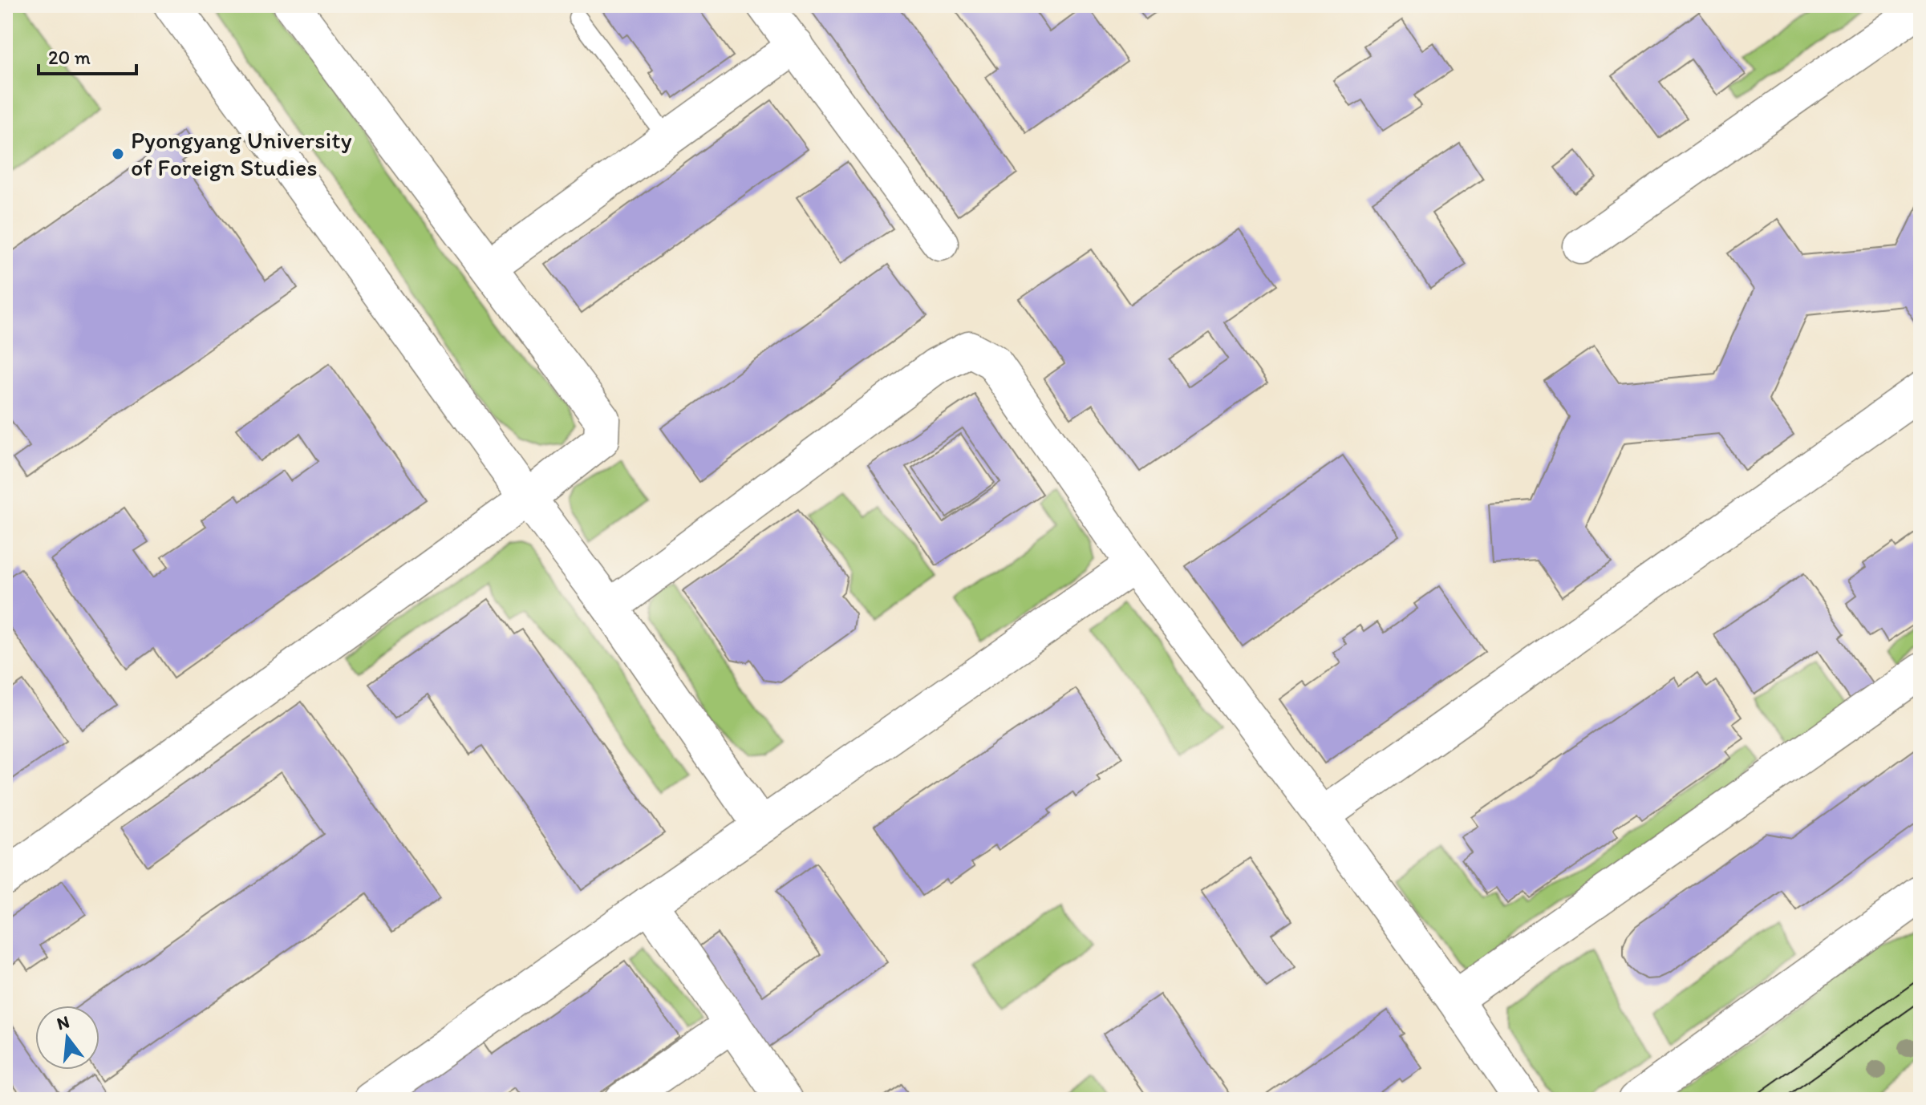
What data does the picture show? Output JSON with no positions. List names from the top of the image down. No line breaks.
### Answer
{"places":["Pyongyang University of Foreign Studies"],"scale_bar":"20 m","north":"top"}
